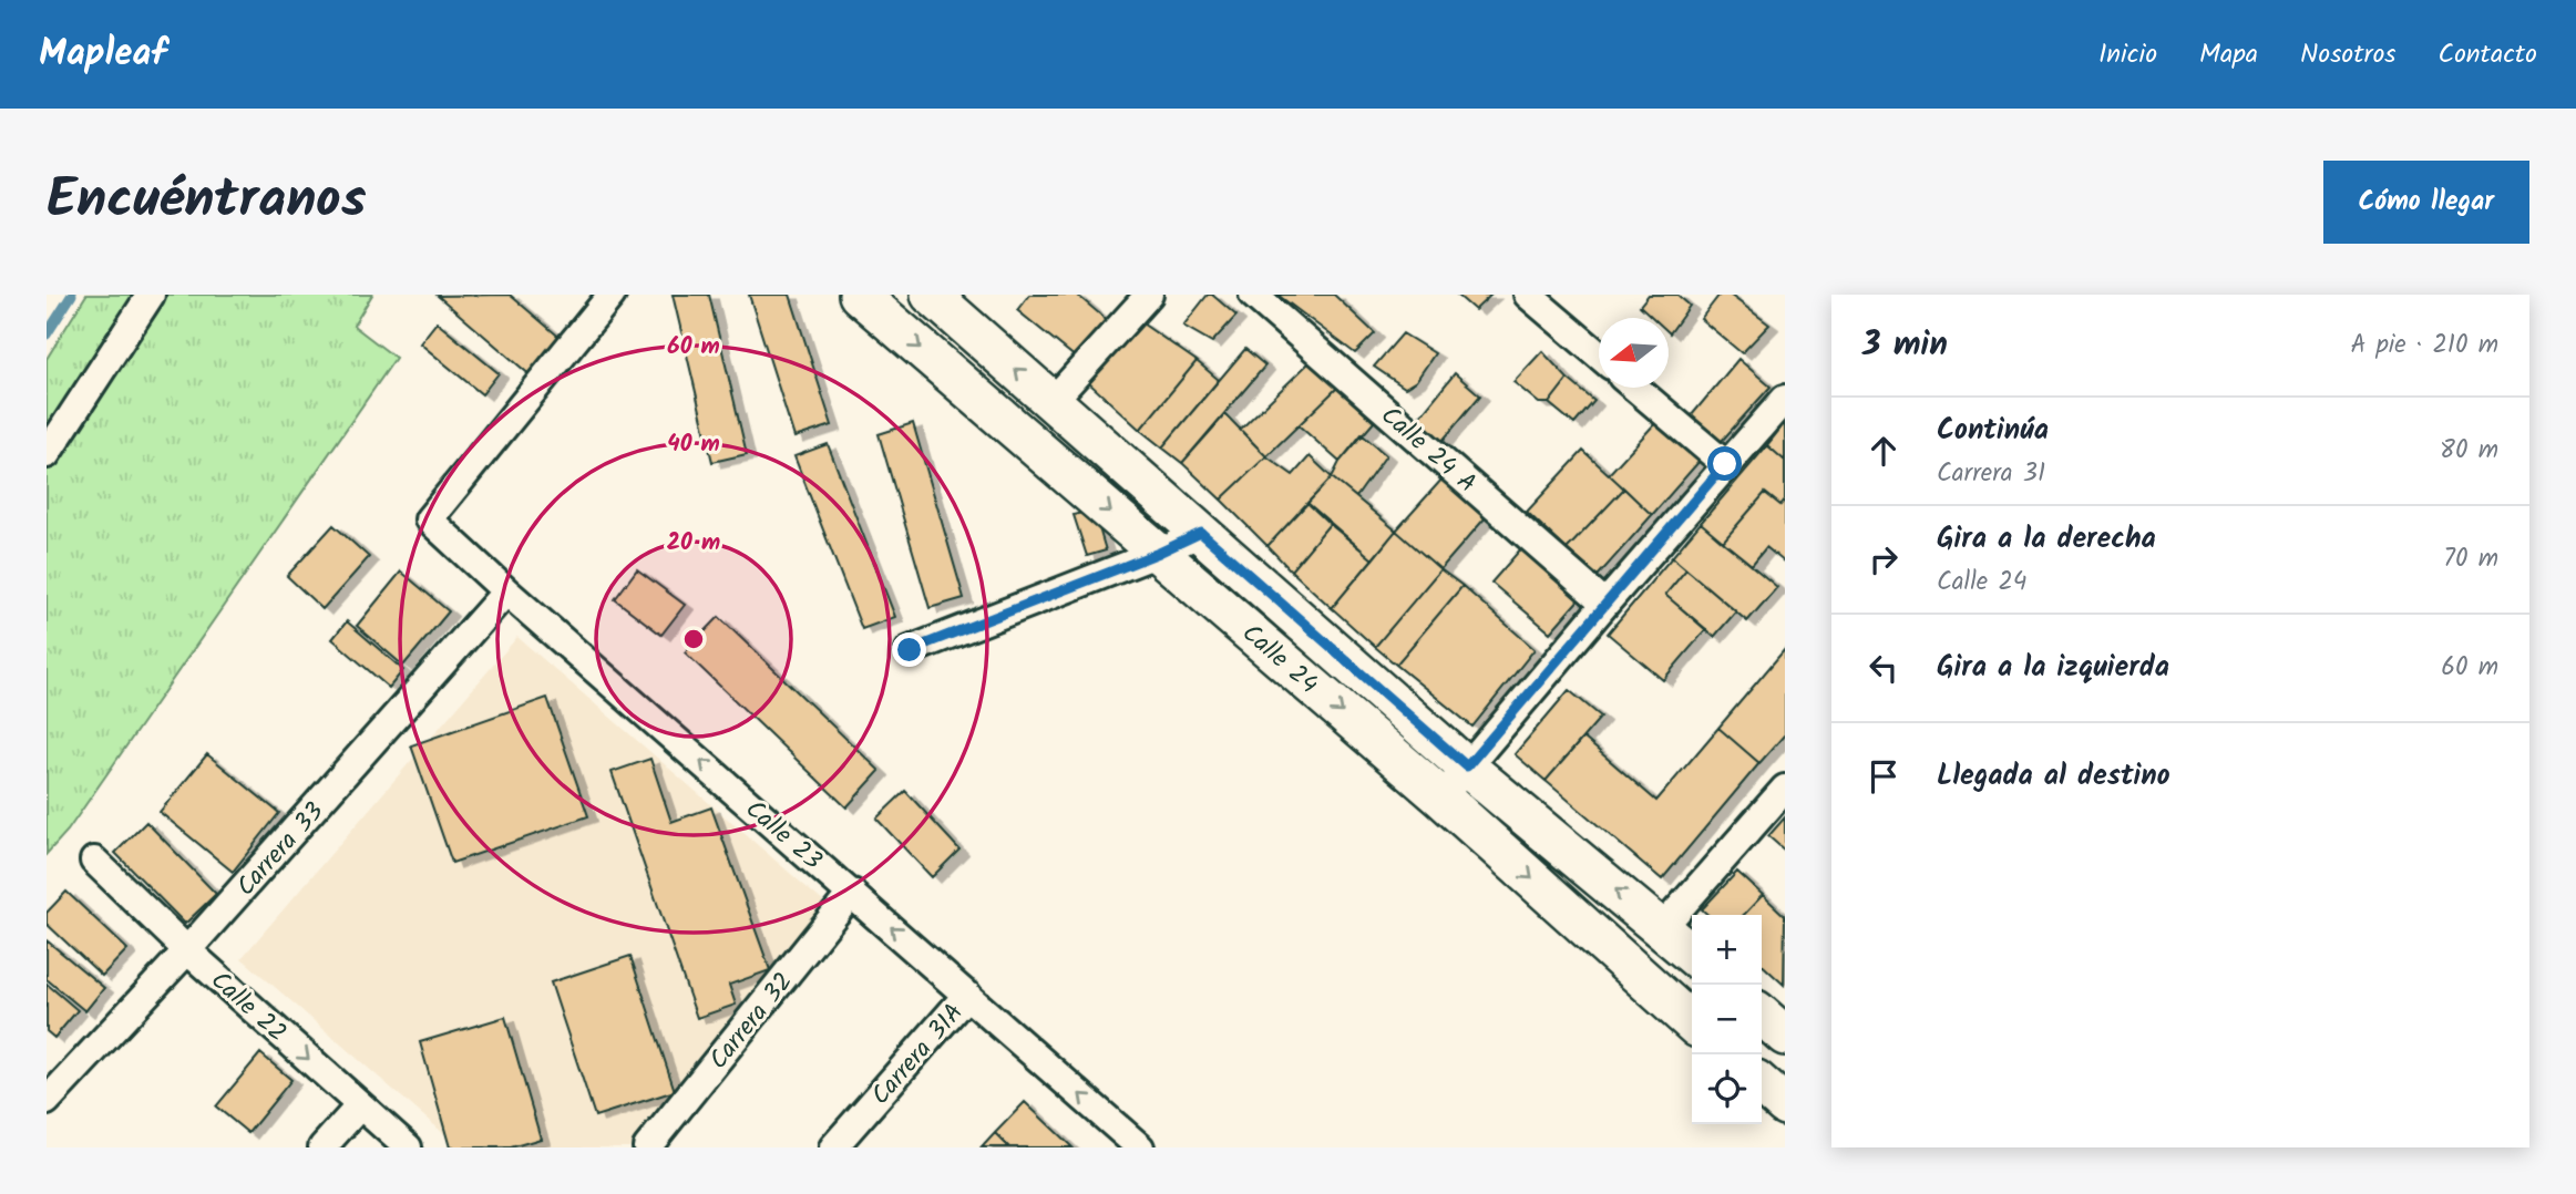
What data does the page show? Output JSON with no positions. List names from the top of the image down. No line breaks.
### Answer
{"streets":{"street":["Calle 24 A","Calle 24","Calle 23","Carrera 33","Calle 22","Carrera 32","Carrera 31A"]},"crossings":[["Calle 23","Carrera 33"],["Calle 23","Carrera 32"],["Calle 23","Carrera 31A"],["Carrera 33","Calle 22"]],"one_way":["Calle 23","Calle 22"],"north":"left","page":{"header":"Mapleaf","nav":["Inicio","Mapa","Nosotros","Contacto"],"title":"Encuéntranos","buttons":"Cómo llegar","heading":["3 min","A pie · 210 m"],"list":[["Continúa","Carrera 31","80 m"],["Gira a la derecha","Calle 24","70 m"],["Gira a la izquierda","60 m"],"Llegada al destino"],"map_buttons":["+","−"]},"rings":["60 m","40 m","20 m"]}
